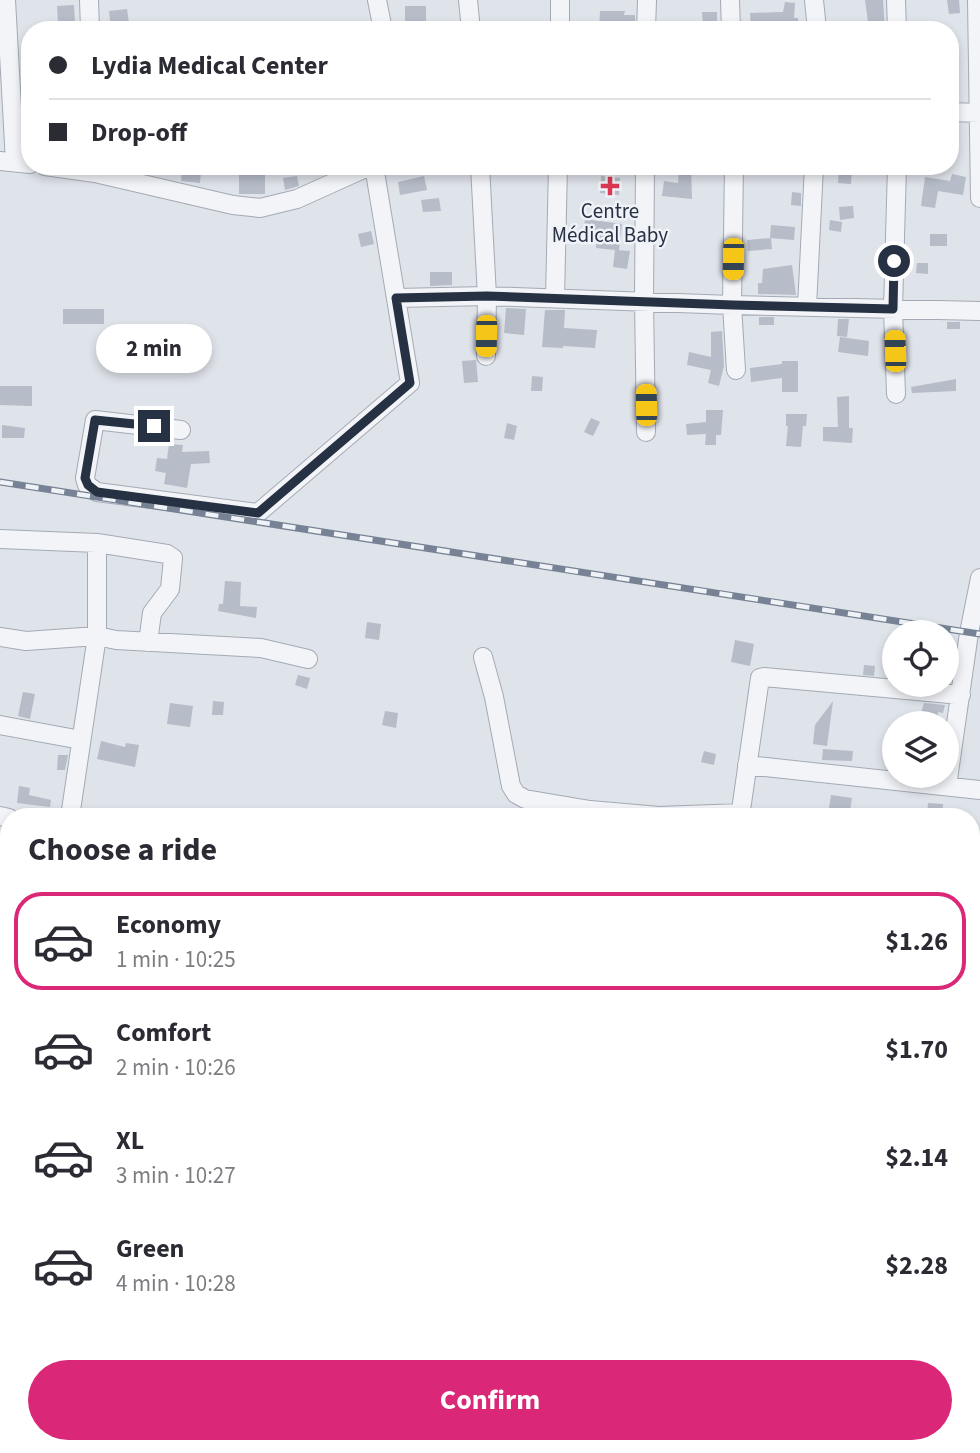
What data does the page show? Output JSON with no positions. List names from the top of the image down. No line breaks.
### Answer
{"places":{"health":["Centre Médical Baby"]},"page":{"banner":["Lydia Medical Center","Drop-off"],"bubble":"2 min","heading":"Choose a ride","list":[{"name":"Economy","note":"1 min · 10:25","value":"$1.26"},{"name":"Comfort","note":"2 min · 10:26","value":"$1.70"},{"name":"XL","note":"3 min · 10:27","value":"$2.14"},{"name":"Green","note":"4 min · 10:28","value":"$2.28"}],"buttons":"Confirm"}}
